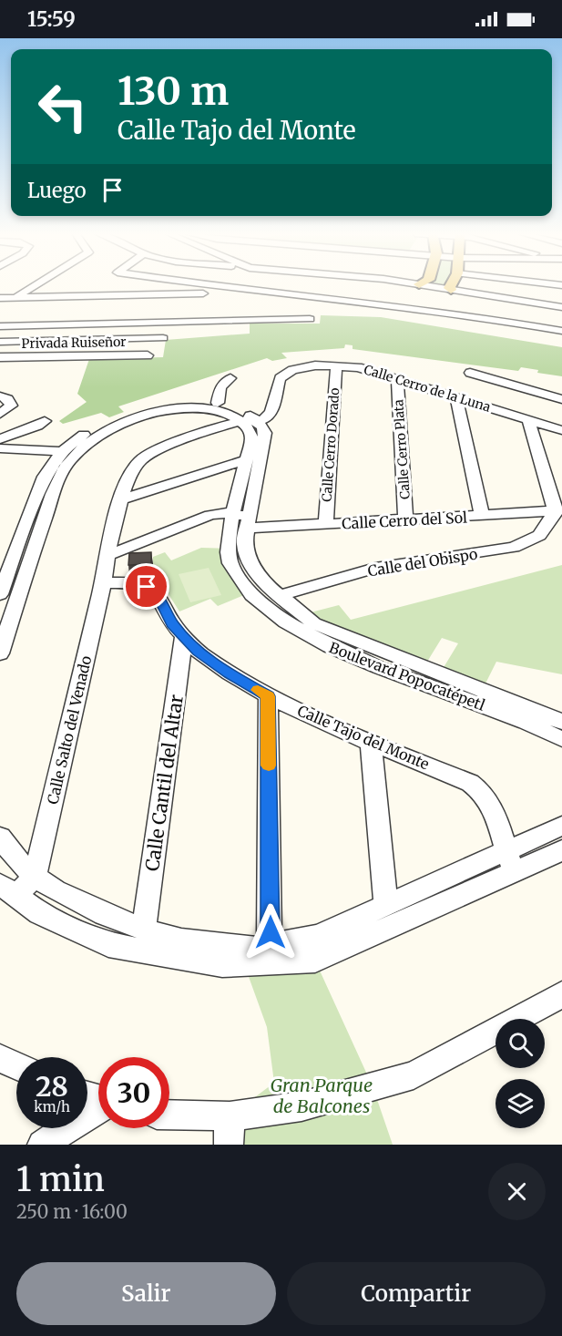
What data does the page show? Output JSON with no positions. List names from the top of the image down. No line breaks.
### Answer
{"streets":{"street":["Privada Ruiseñor","Calle Cerro de la Luna","Calle Cerro Dorado","Calle Cerro Plata","Calle Cerro del Sol","Calle del Obispo","Boulevard Popocatépetl","Calle Salto del Venado","Calle Tajo del Monte","Calle Cantil del Altar"]},"crossings":[["Calle Cerro de la Luna","Calle Cerro Dorado"],["Calle Cerro de la Luna","Calle Cerro Plata"],["Calle Cerro de la Luna","Boulevard Popocatépetl"],["Calle Cerro Dorado","Calle Cerro del Sol"],["Calle Cerro Plata","Calle Cerro del Sol"],["Calle Cerro del Sol","Calle del Obispo"],["Calle Cerro del Sol","Boulevard Popocatépetl"],["Calle Cerro del Sol","Calle Salto del Venado"],["Calle del Obispo","Boulevard Popocatépetl"],["Boulevard Popocatépetl","Calle Salto del Venado"],["Calle Salto del Venado","Calle Tajo del Monte"],["Calle Tajo del Monte","Calle Cantil del Altar"]],"parks":["Gran Parque de Balcones"],"page":{"status":"15:59","turn":["130 m","Calle Tajo del Monte"],"then":"Luego","speed":"28 km/h","limit":"30","heading":["1 min","250 m · 16:00"],"buttons":["Salir","Compartir"]}}
